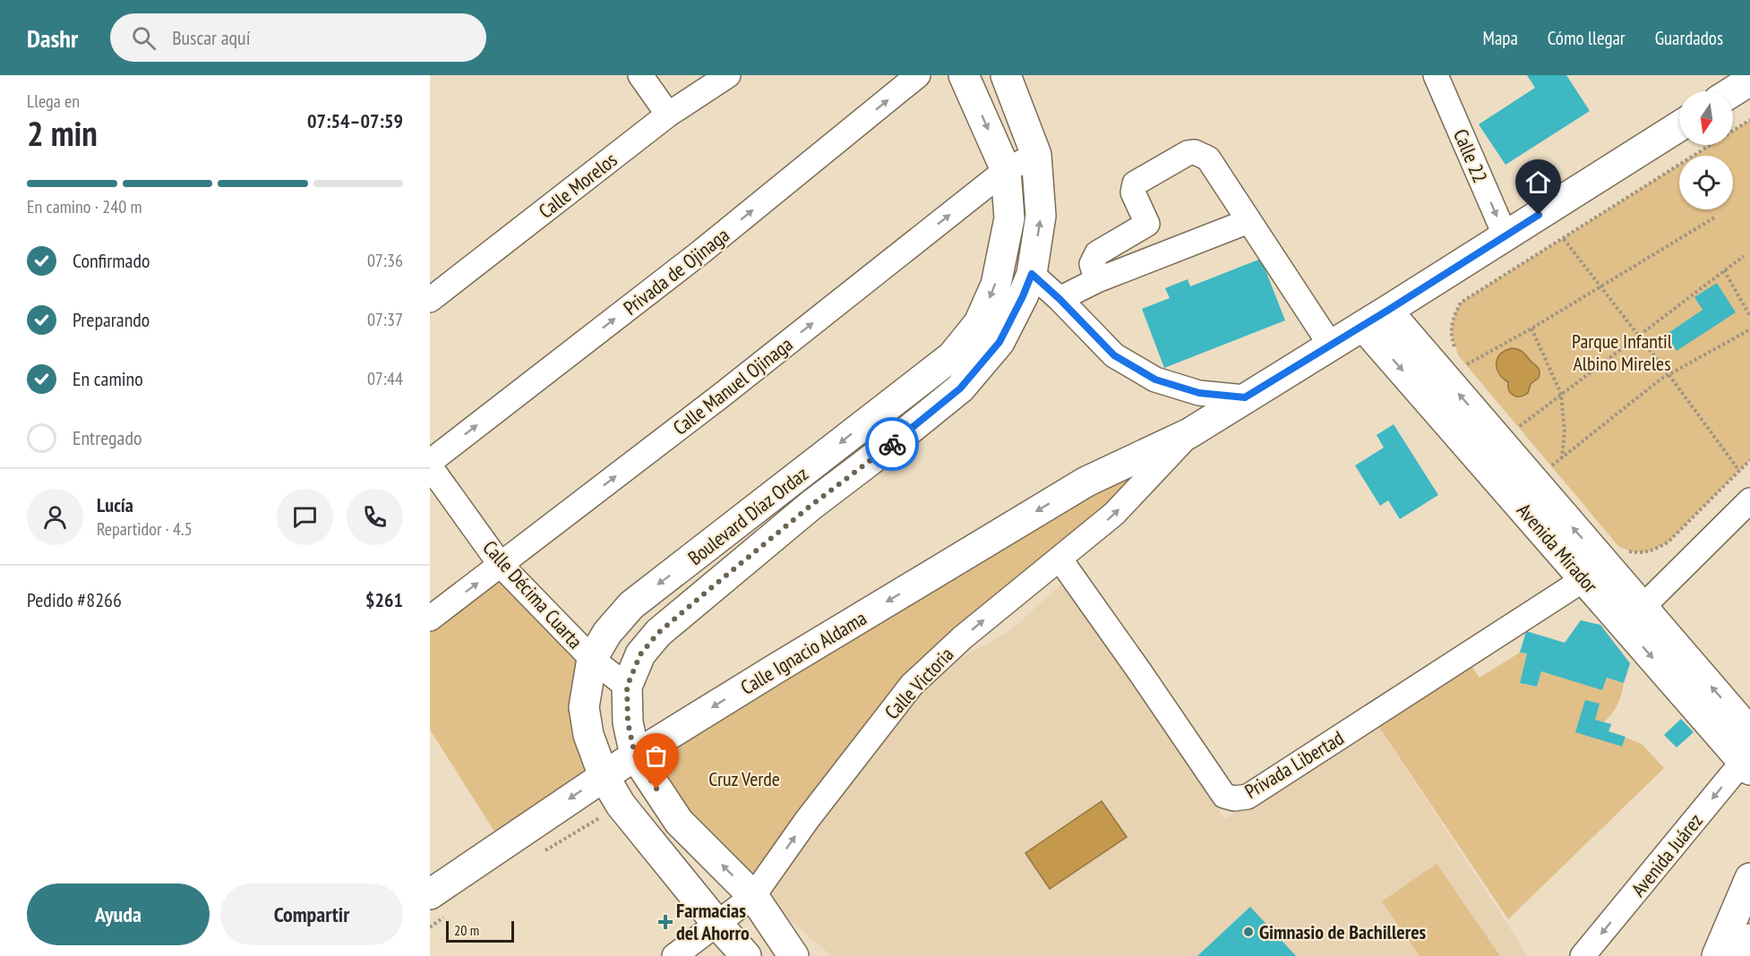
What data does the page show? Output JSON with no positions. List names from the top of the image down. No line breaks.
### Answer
{"streets":{"main road":["Boulevard Díaz Ordaz","Avenida Mirador","Calle Ignacio Aldama"],"street":["Calle 22","Calle Morelos","Privada de Ojinaga","Calle Manuel Ojinaga","Calle Décima Cuarta","Calle Victoria","Privada Libertad","Avenida Juárez"]},"crossings":[["Calle 22","Calle Ignacio Aldama"],["Calle Manuel Ojinaga","Boulevard Díaz Ordaz"],["Calle Manuel Ojinaga","Calle Décima Cuarta"],["Boulevard Díaz Ordaz","Calle Décima Cuarta"],["Boulevard Díaz Ordaz","Calle Ignacio Aldama"],["Boulevard Díaz Ordaz","Calle Victoria"],["Avenida Mirador","Calle Ignacio Aldama"],["Avenida Mirador","Privada Libertad"],["Avenida Mirador","Avenida Juárez"],["Calle Ignacio Aldama","Calle Victoria"],["Calle Victoria","Privada Libertad"]],"one_way":["Calle 22","Privada de Ojinaga","Calle Manuel Ojinaga","Calle Ignacio Aldama","Calle Victoria","Avenida Juárez"],"parks":["Parque Infantil Albino Mireles","Cruz Verde"],"places":{"health":["Farmacias del Ahorro"],"other":["Gimnasio de Bachilleres"]},"scale_bar":"20 m","north":"bottom","page":{"header":"Dashr","search":"Buscar aquí","nav":["Mapa","Cómo llegar","Guardados"],"heading":["2 min","Llega en","07:54–07:59"],"panel":["Lucía","Repartidor · 4.5","Pedido #8266","$261"],"bar":"En camino · 240 m","list":[["Confirmado","07:36"],["Preparando","07:37"],["En camino","07:44"],"Entregado"],"buttons":["Ayuda","Compartir"],"scale":"20 m"}}
